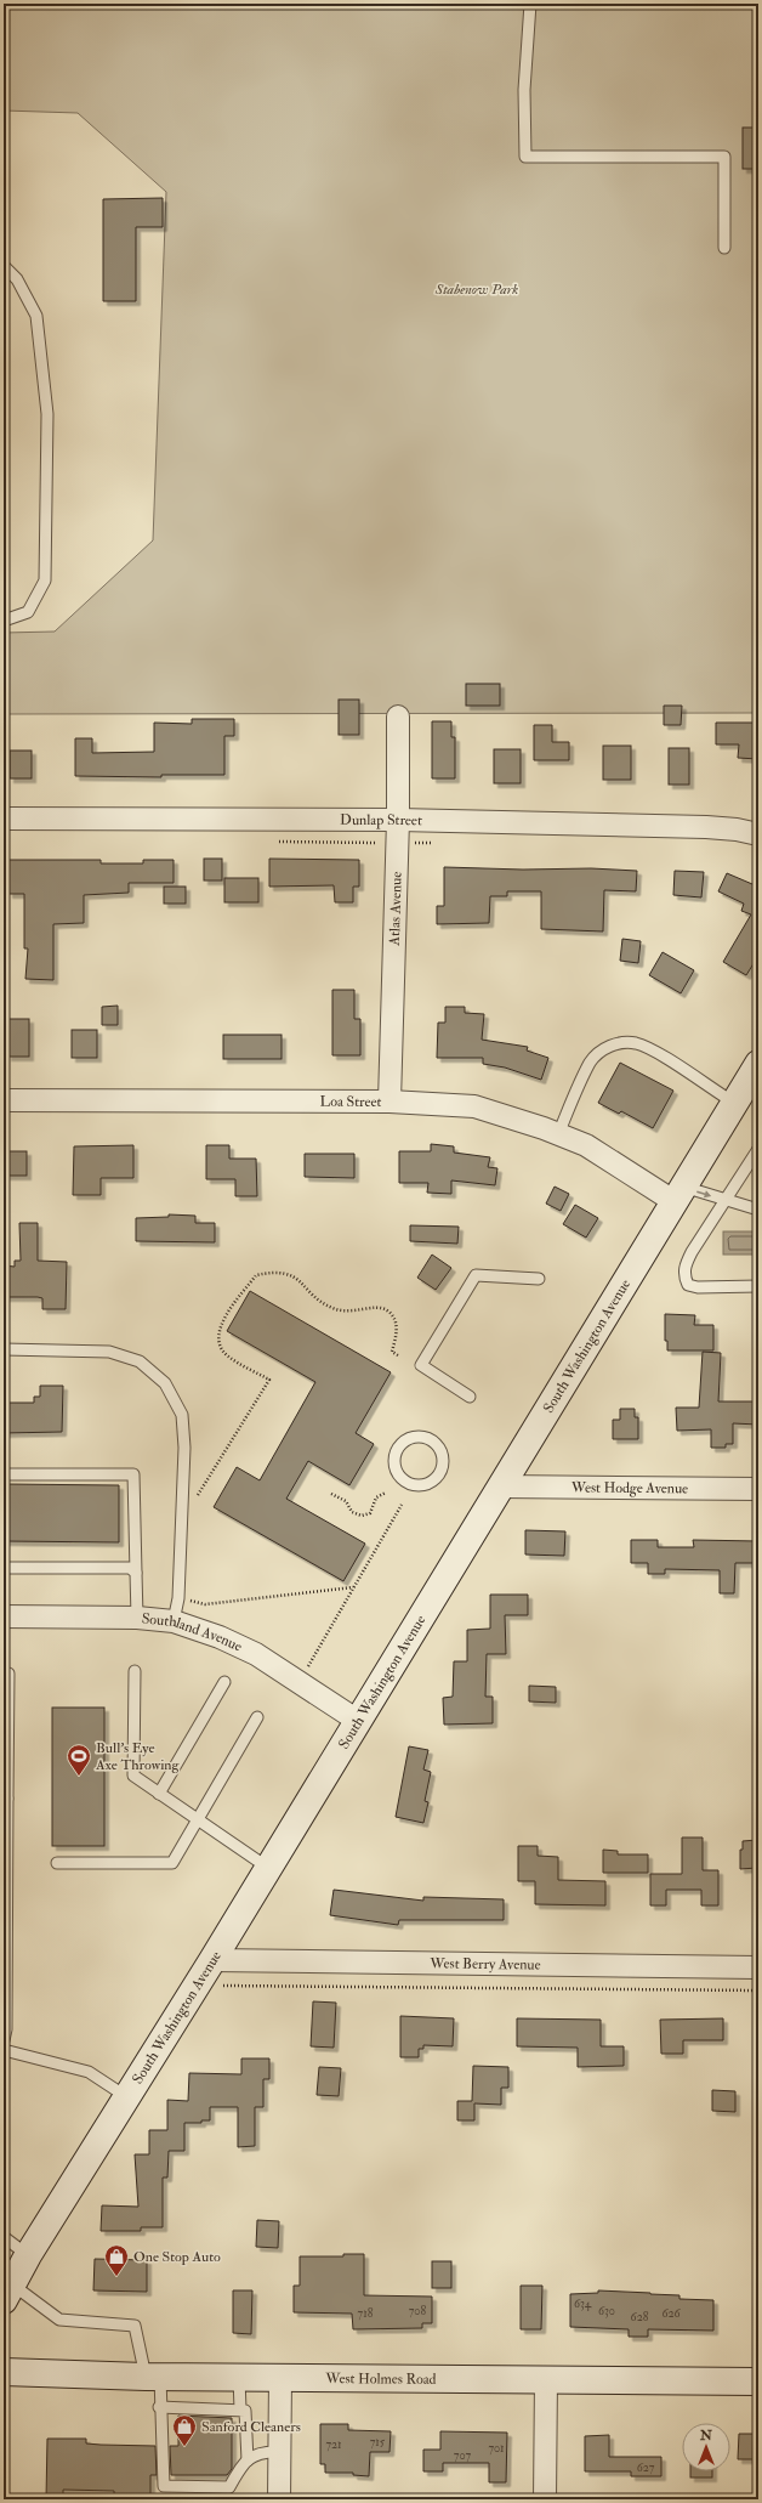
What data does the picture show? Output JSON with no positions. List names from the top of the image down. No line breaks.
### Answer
{"streets":{"street":["Dunlap Street","Atlas Avenue","Loa Street","South Washington Avenue","West Hodge Avenue","Southland Avenue","West Berry Avenue","West Holmes Road"]},"crossings":[["Dunlap Street","Atlas Avenue"],["Atlas Avenue","Loa Street"],["Loa Street","South Washington Avenue"],["South Washington Avenue","West Hodge Avenue"],["South Washington Avenue","Southland Avenue"],["South Washington Avenue","West Berry Avenue"]],"parks":["Stabenow Park"],"places":{"sports":["Bull's Eye Axe Throwing"],"shop":["One Stop Auto","Sanford Cleaners"]},"house_numbers":["634","708","630","718","626","628","715","721","701","707","627"],"north":"top"}
